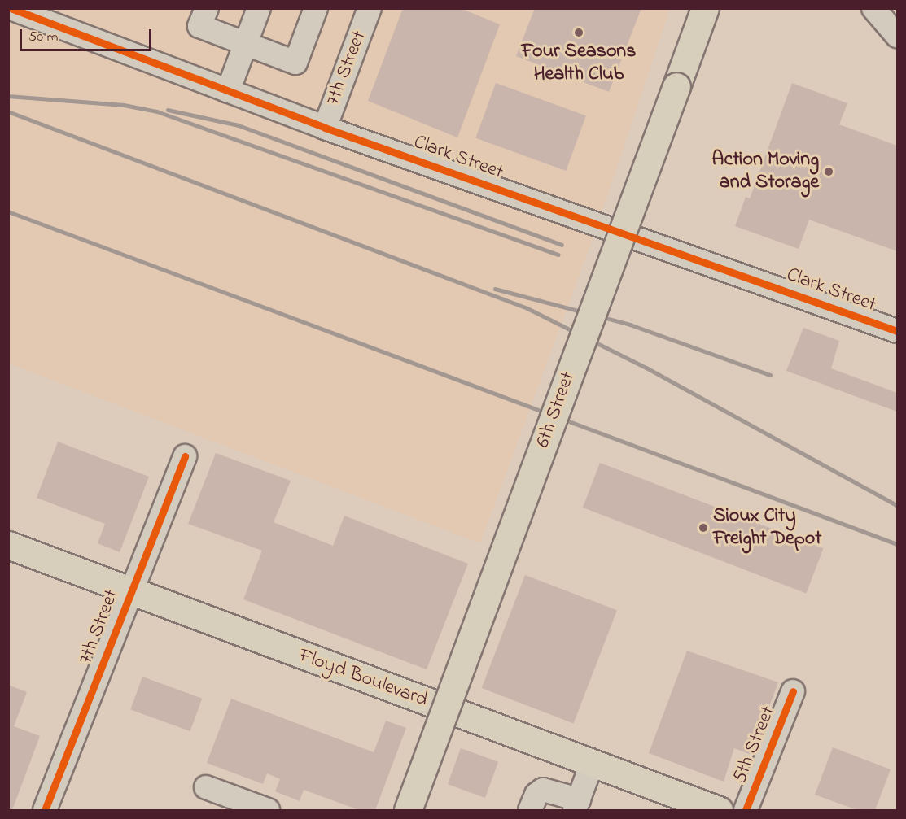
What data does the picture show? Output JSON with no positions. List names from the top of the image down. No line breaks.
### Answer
{"streets":{"main road":["6th Street","Floyd Boulevard"],"street":["7th Street","Clark Street","5th Street"]},"crossings":[["7th Street","Clark Street"],["7th Street","Floyd Boulevard"]],"places":["Four Seasons Health Club","Action Moving and Storage","Sioux City Freight Depot"],"scale_bar":"50 m"}
